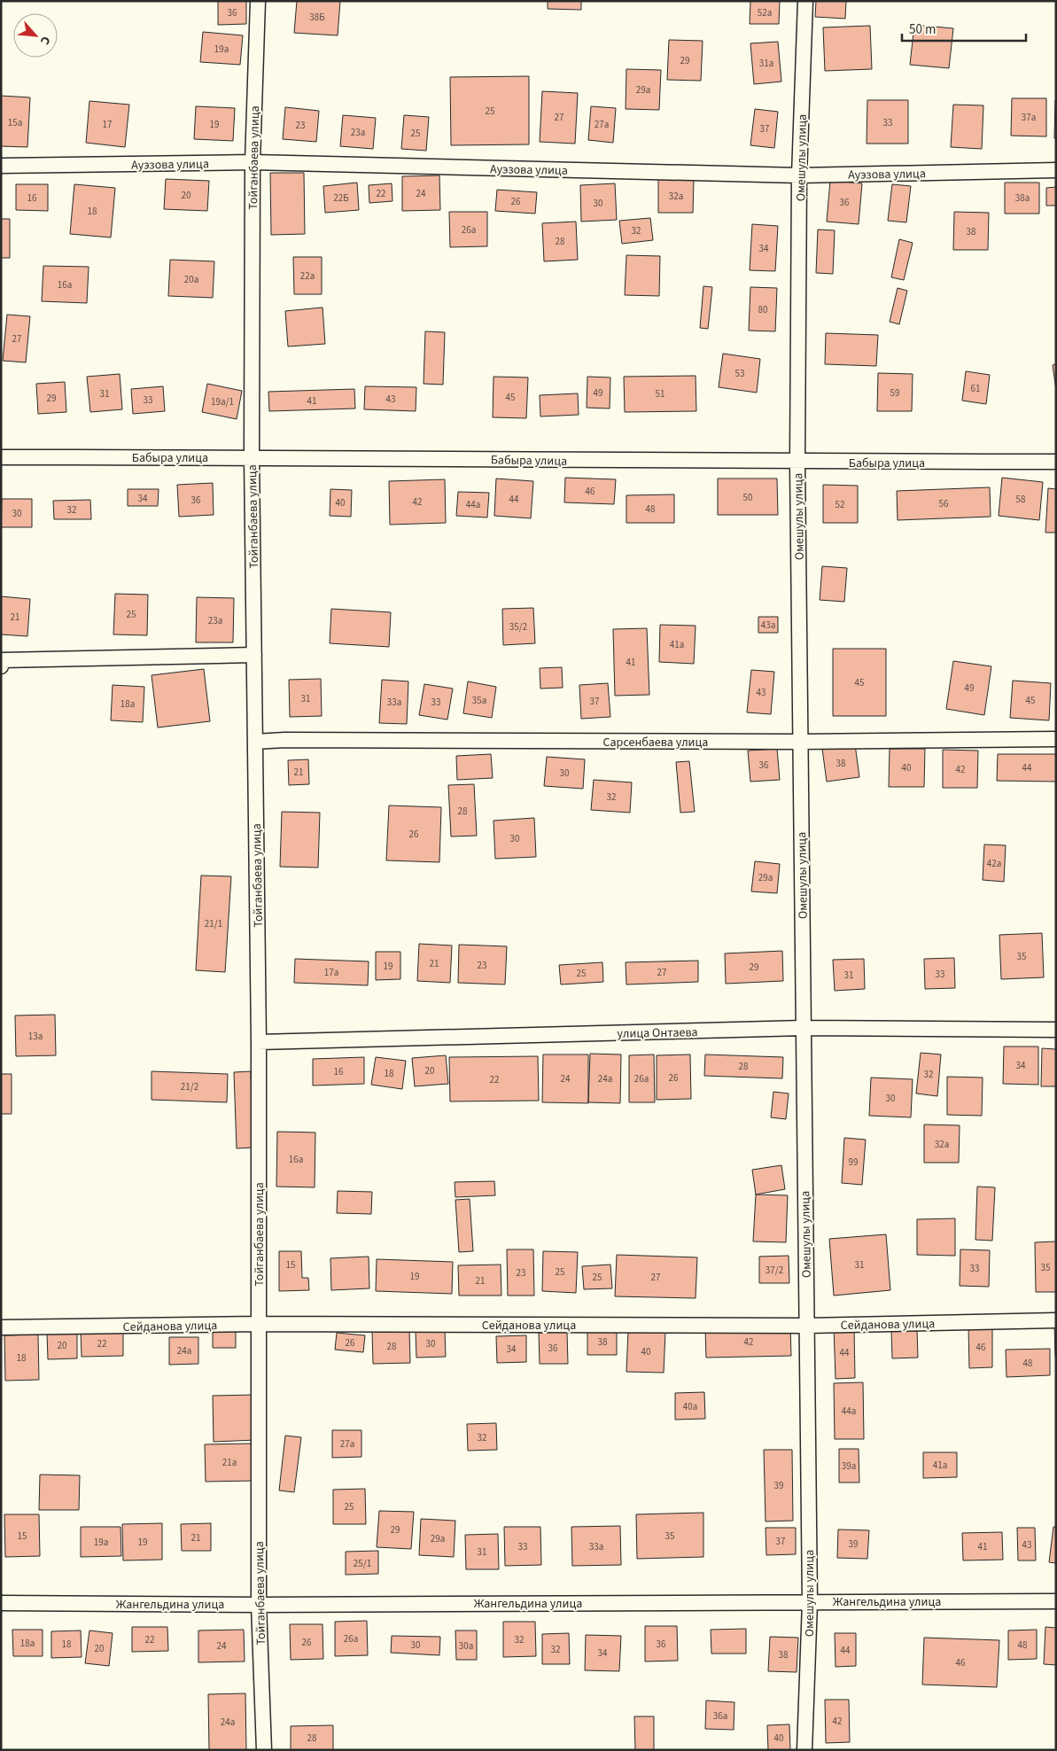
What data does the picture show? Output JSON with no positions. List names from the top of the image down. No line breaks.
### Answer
{"streets":{"street":["Тойганбаева улица","Омешулы улица","Ауэзова улица","Бабыра улица","Сарсенбаева улица","улица Онтаева","Сейданова улица","Жангельдина улица"]},"crossings":[["Тойганбаева улица","Ауэзова улица"],["Тойганбаева улица","Бабыра улица"],["Тойганбаева улица","Сарсенбаева улица"],["Тойганбаева улица","улица Онтаева"],["Тойганбаева улица","Сейданова улица"],["Тойганбаева улица","Жангельдина улица"],["Омешулы улица","Ауэзова улица"],["Омешулы улица","Бабыра улица"],["Омешулы улица","Сарсенбаева улица"],["Омешулы улица","улица Онтаева"],["Омешулы улица","Сейданова улица"],["Омешулы улица","Жангельдина улица"]],"house_numbers":["36","52а","38Б","19а","29","31а","29а","25","27","37а","15а","33","17","19","27а","23","37","23а","25","22","24","20","32а","16","22Б","38а","26","36","30","18","26а","32","38","28","34","22а","20а","16а","80","27","53","61","49","59","31","51","45","29","43","33","41","19а/1","46","50","34","44","58","36","42","40","56","44а","52","48","32","30","25","21","23а","43а","35/2","41а","41","45","49","43","31","35а","45","37","33а","33","18а","38","36","40","44","42","21","30","32","28","26","30","42а","29а","21/1","35","21","23","19","29","17а","27","25","33","31","13а","34","28","20","16","18","32","26","24","24а","26а","22","21/2","30","32а","16а","99","15","31","35","33","37/2","25","23","19","25","27","21","38","42","26","22","30","20","28","46","36","34","24а","40","44","18","48","40а","44а","32","27а","21а","41а","39а","39","25","29","15","35","21","29а","37","19а","19","39","43","33","33а","41","31","25/1","26а","22","32","26","18а","18","36","30","48","24","30а","20","32","44","34","38","46","36а","42","24а","28","40"],"scale_bar":"50 m","north":"bottom right"}
